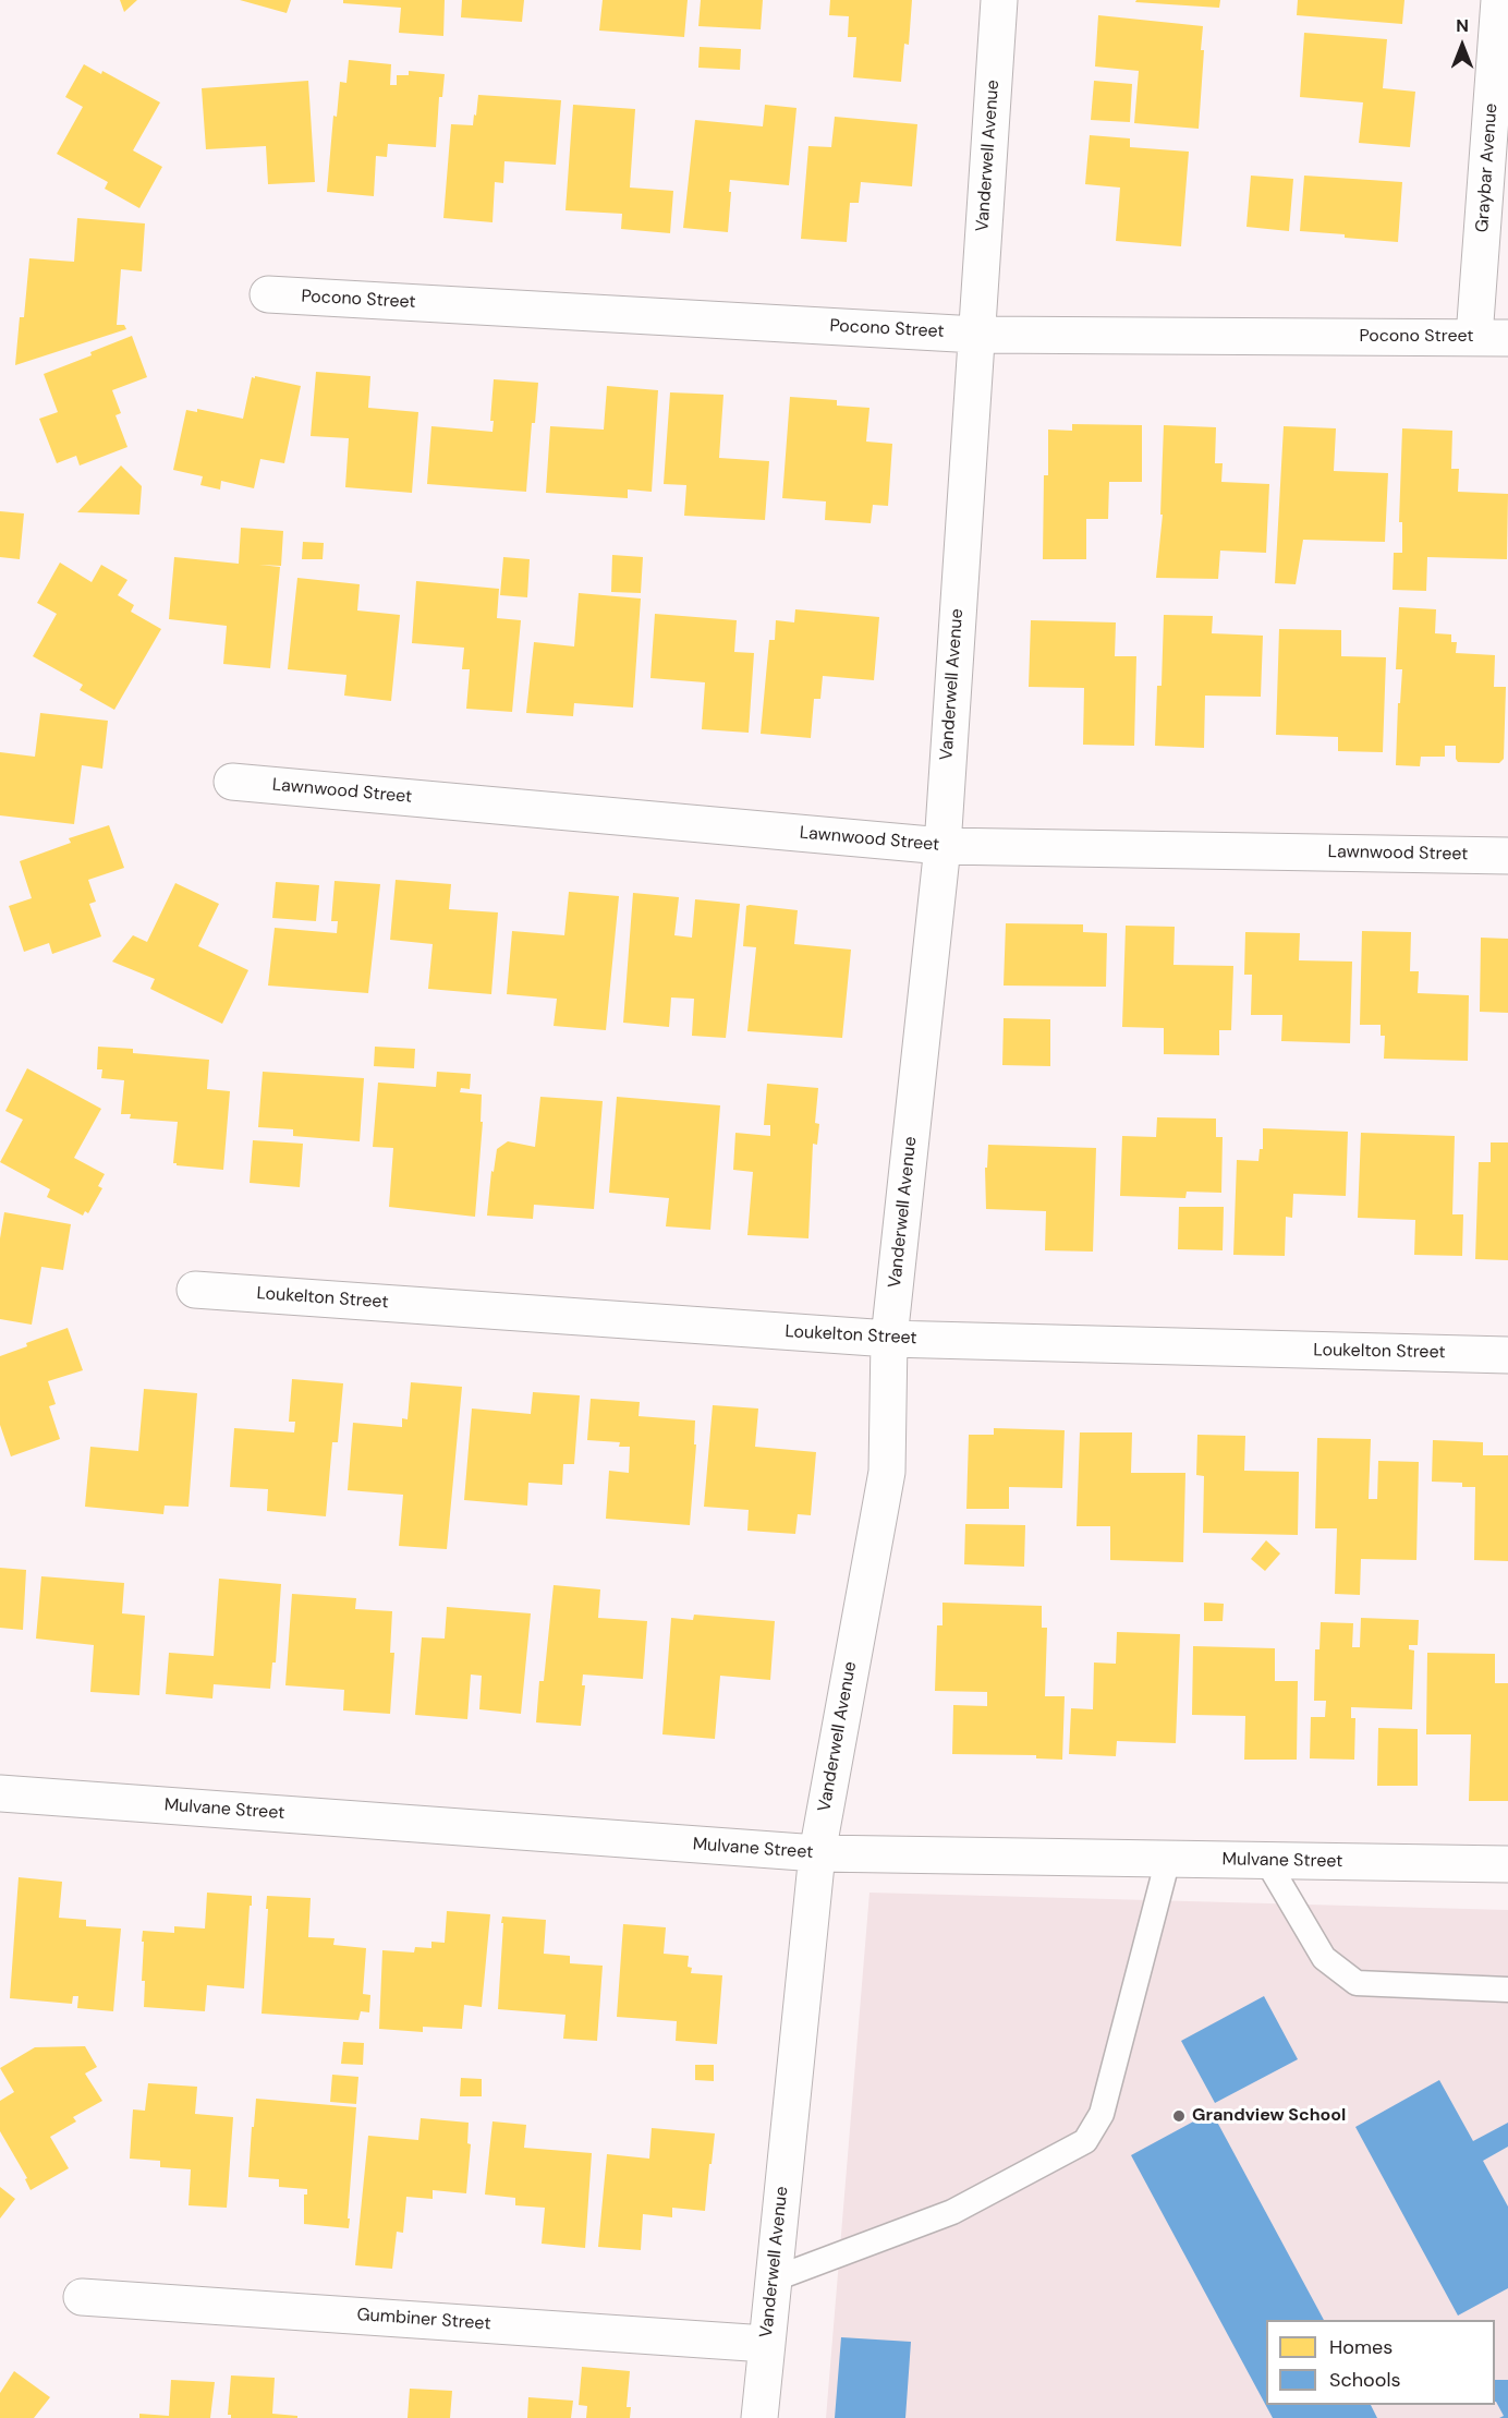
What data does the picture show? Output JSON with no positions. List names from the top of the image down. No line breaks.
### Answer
{"streets":{"street":["Vanderwell Avenue","Graybar Avenue","Pocono Street","Lawnwood Street","Loukelton Street","Mulvane Street","Gumbiner Street"]},"crossings":[["Vanderwell Avenue","Pocono Street"],["Vanderwell Avenue","Lawnwood Street"],["Vanderwell Avenue","Loukelton Street"],["Vanderwell Avenue","Mulvane Street"],["Vanderwell Avenue","Gumbiner Street"],["Graybar Avenue","Pocono Street"]],"places":["Grandview School"],"legend":["Homes","Schools"],"north":"top"}
